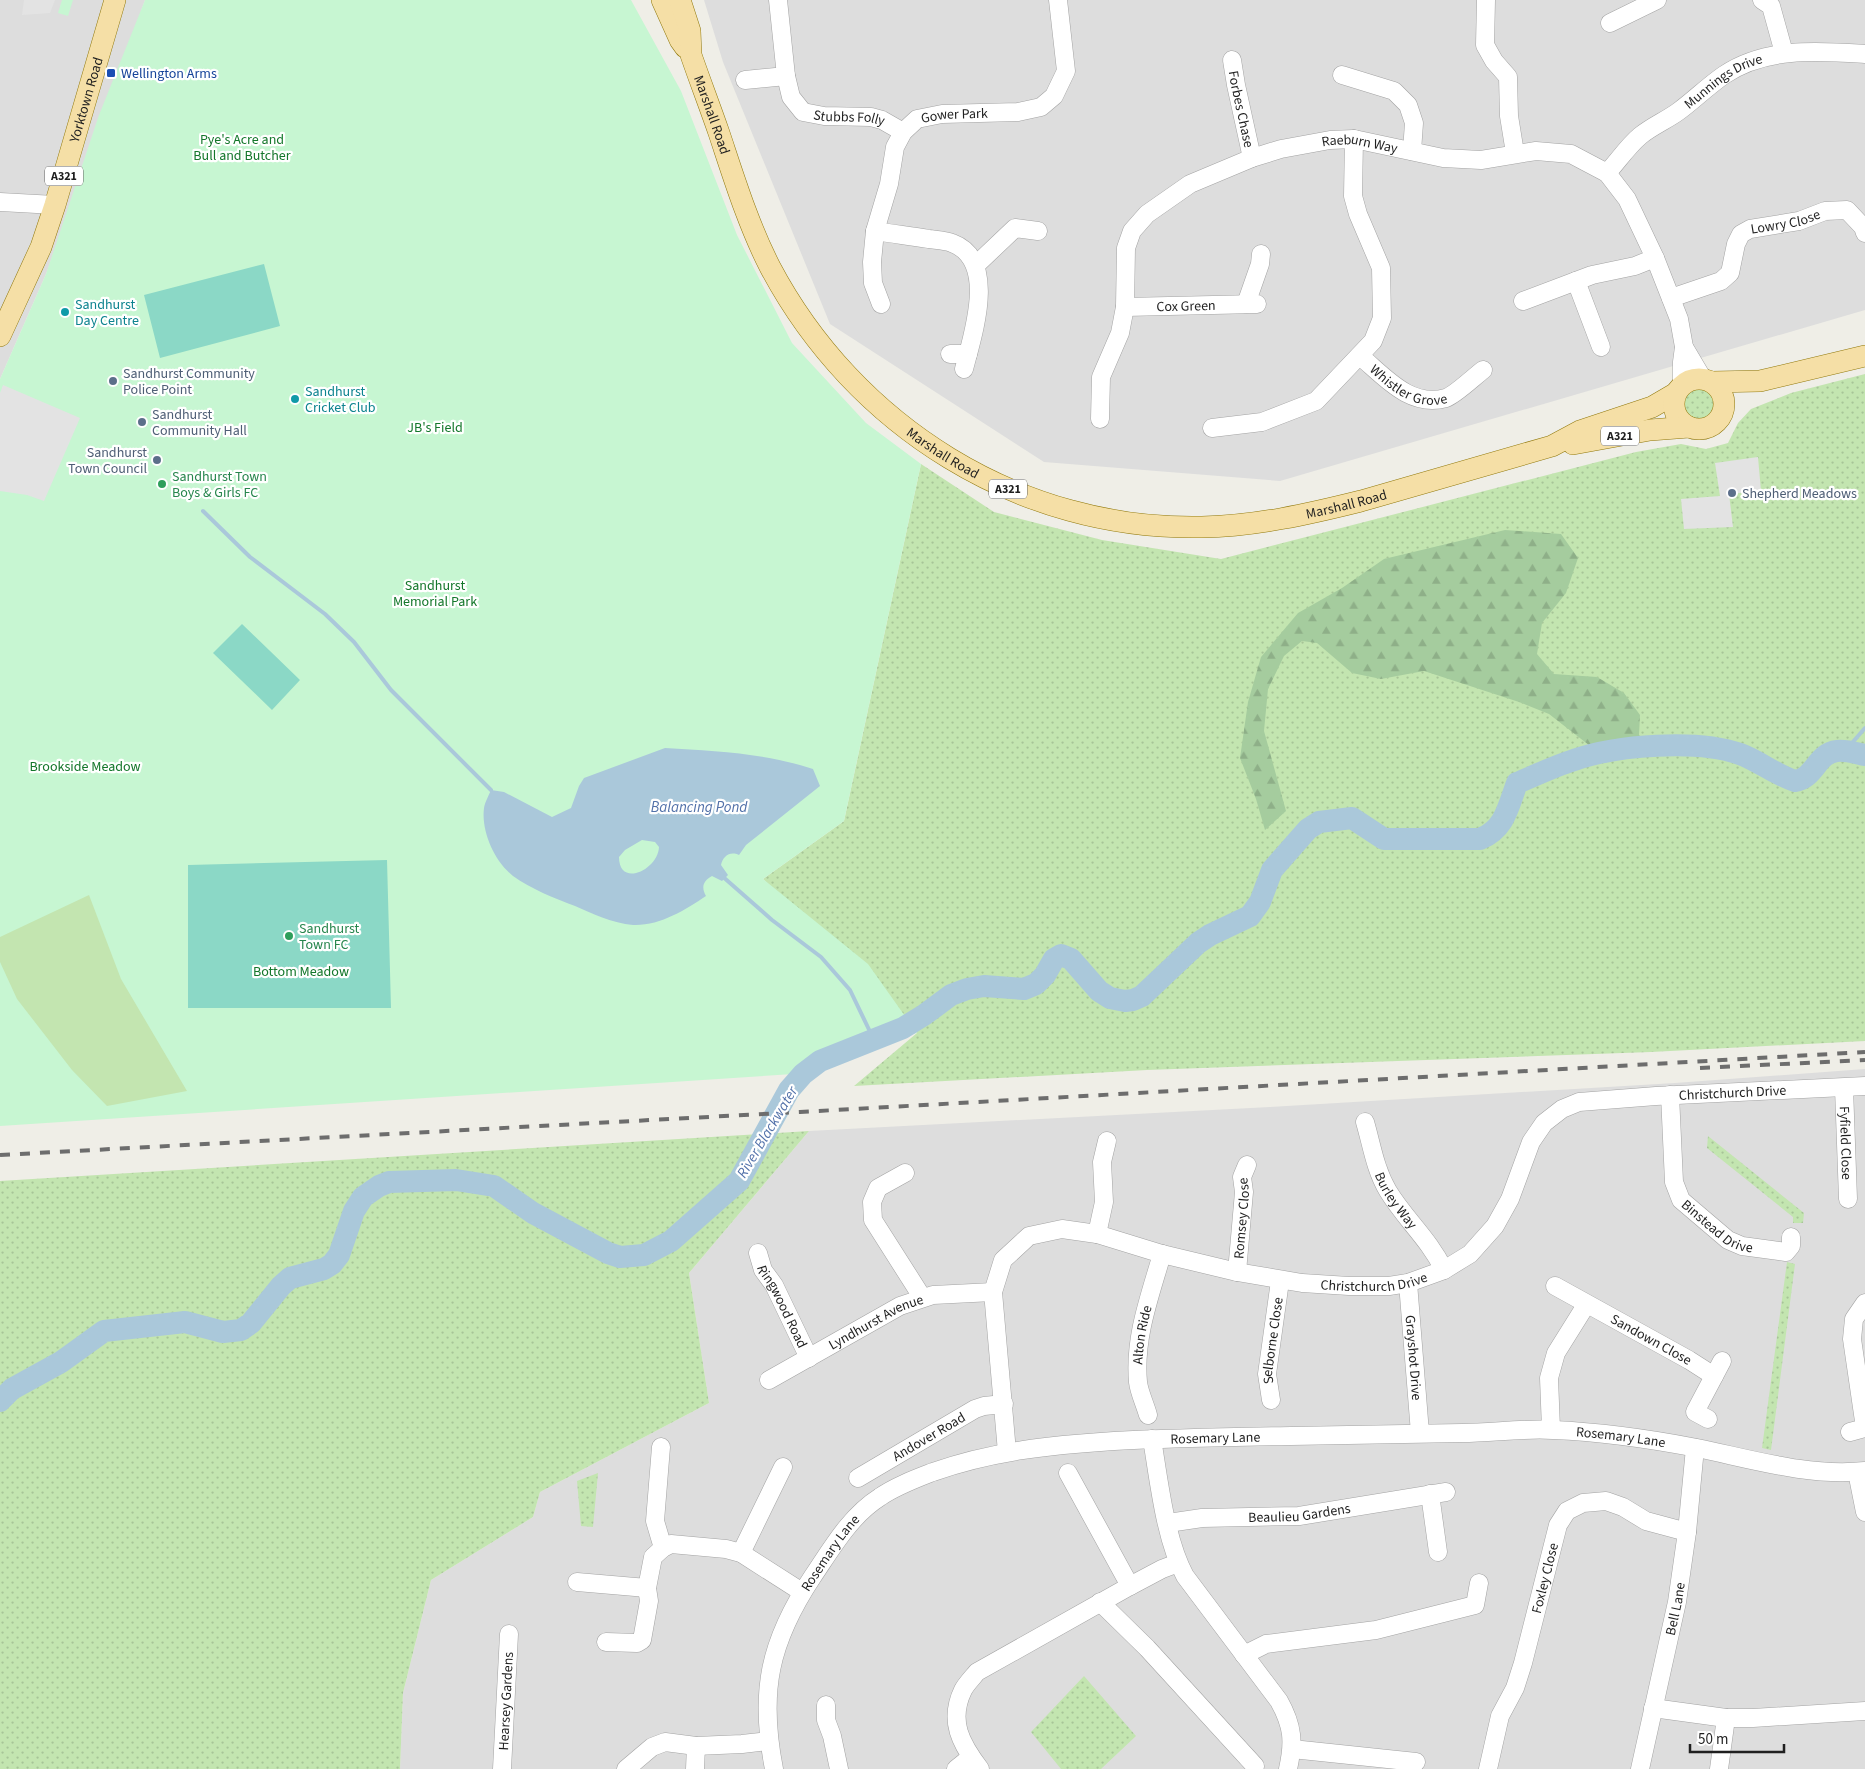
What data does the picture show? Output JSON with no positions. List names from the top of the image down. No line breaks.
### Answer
{"streets":{"main road":["Yorktown Road","Marshall Road","A321"],"street":["Munnings Drive","Forbes Chase","Gower Park","Stubbs Folly","Raeburn Way","Lowry Close","Cox Green","Whistler Grove","Christchurch Drive","Fyfield Close","Burley Way","Romsey Close","Binstead Drive","Ringwood Road","Lyndhurst Avenue","Alton Ride","Sandown Close","Selborne Close","Grayshot Drive","Andover Road","Rosemary Lane","Beaulieu Gardens","Foxley Close","Bell Lane","Hearsey Gardens"]},"crossings":[["Munnings Drive","Raeburn Way"],["Forbes Chase","Raeburn Way"],["Marshall Road","Raeburn Way"],["Marshall Road","A321"],["Gower Park","Stubbs Folly"],["Raeburn Way","A321"],["Raeburn Way","Lowry Close"],["Raeburn Way","Cox Green"],["Christchurch Drive","Fyfield Close"],["Christchurch Drive","Burley Way"],["Christchurch Drive","Romsey Close"],["Christchurch Drive","Binstead Drive"],["Christchurch Drive","Lyndhurst Avenue"],["Christchurch Drive","Alton Ride"],["Christchurch Drive","Selborne Close"],["Christchurch Drive","Grayshot Drive"],["Christchurch Drive","Andover Road"],["Christchurch Drive","Rosemary Lane"],["Ringwood Road","Lyndhurst Avenue"],["Grayshot Drive","Rosemary Lane"],["Rosemary Lane","Bell Lane"],["Foxley Close","Bell Lane"]],"water":["Balancing Pond","River Blackwater"],"parks":["Pye's Acre and Bull and Butcher","JB's Field","Sandhurst Memorial Park","Brookside Meadow","Bottom Meadow"],"places":{"transit":["Wellington Arms"],"other":["Sandhurst Day Centre","Sandhurst Community Police Point","Sandhurst Cricket Club","Sandhurst Community Hall","Sandhurst Town Council","Sandhurst Town Boys & Girls FC","Shepherd Meadows","Sandhurst Town FC"]},"scale_bar":"50 m"}
